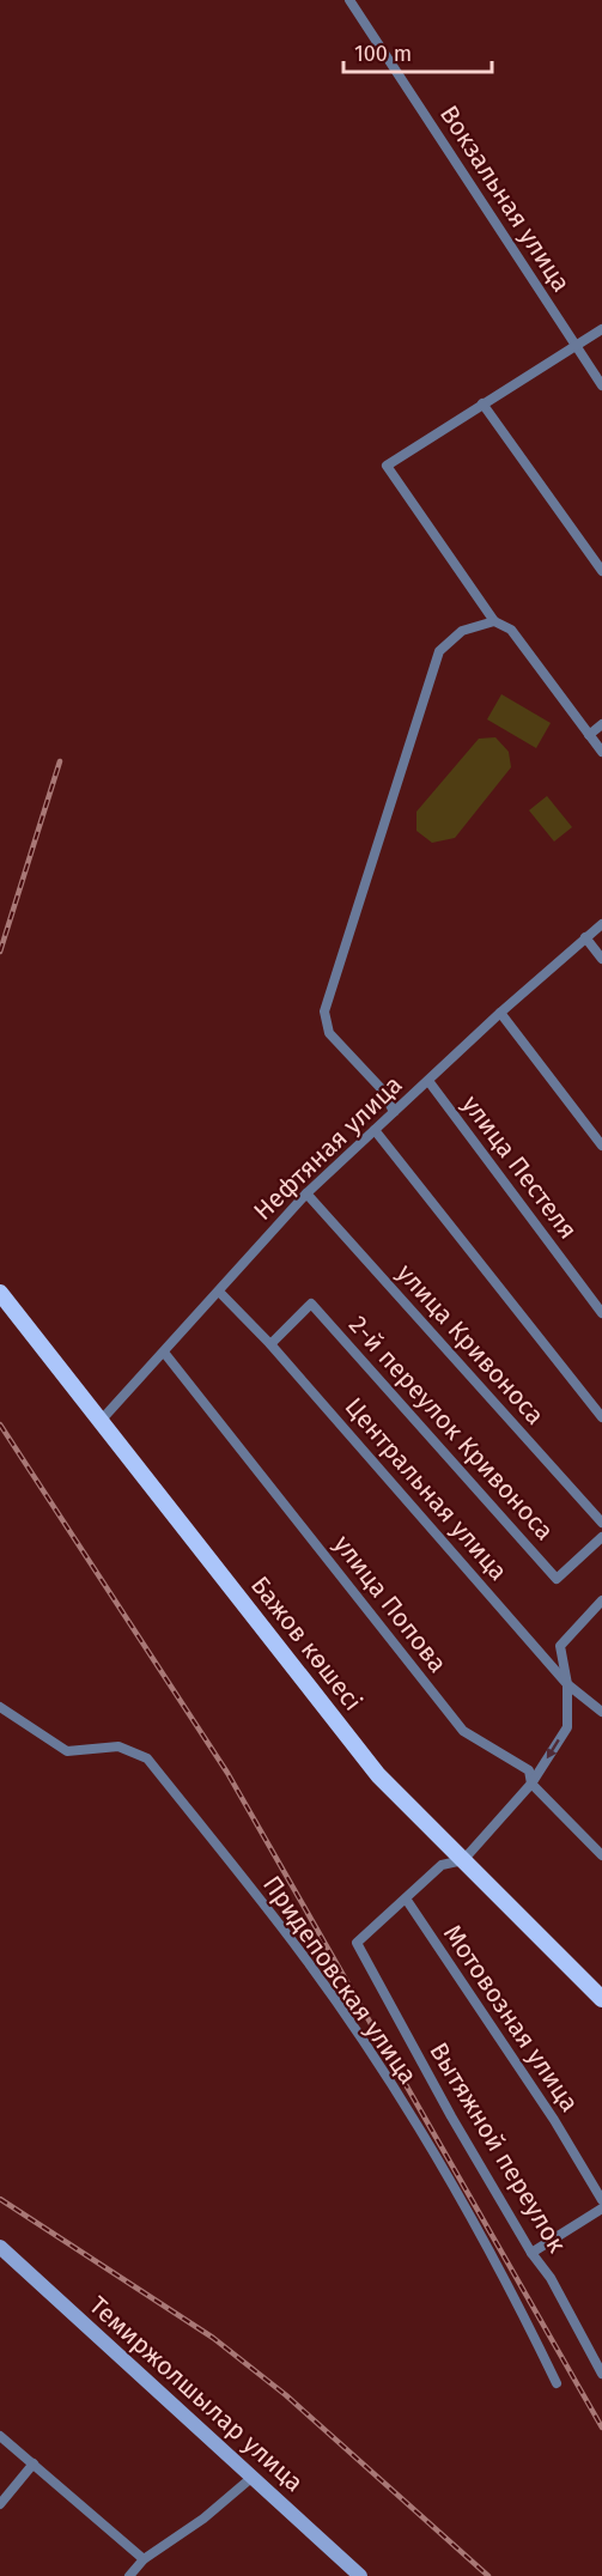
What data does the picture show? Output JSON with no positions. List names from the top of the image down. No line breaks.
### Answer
{"streets":{"main road":["Бажов көшесі"],"street":["Вокзальная улица","Нефтяная улица","улица Пестеля","улица Кривоноса","2-й переулок Кривоноса","Центральная улица","улица Попова","Придеповская улица","Мотовозная улица","Вытяжной переулок","Темиржолшылар улица"]},"crossings":[["Нефтяная улица","улица Пестеля"],["Нефтяная улица","улица Кривоноса"],["Нефтяная улица","Центральная улица"],["Нефтяная улица","улица Попова"],["Нефтяная улица","Бажов көшесі"],["2-й переулок Кривоноса","Центральная улица"],["Мотовозная улица","Вытяжной переулок"]],"scale_bar":"100 m"}
